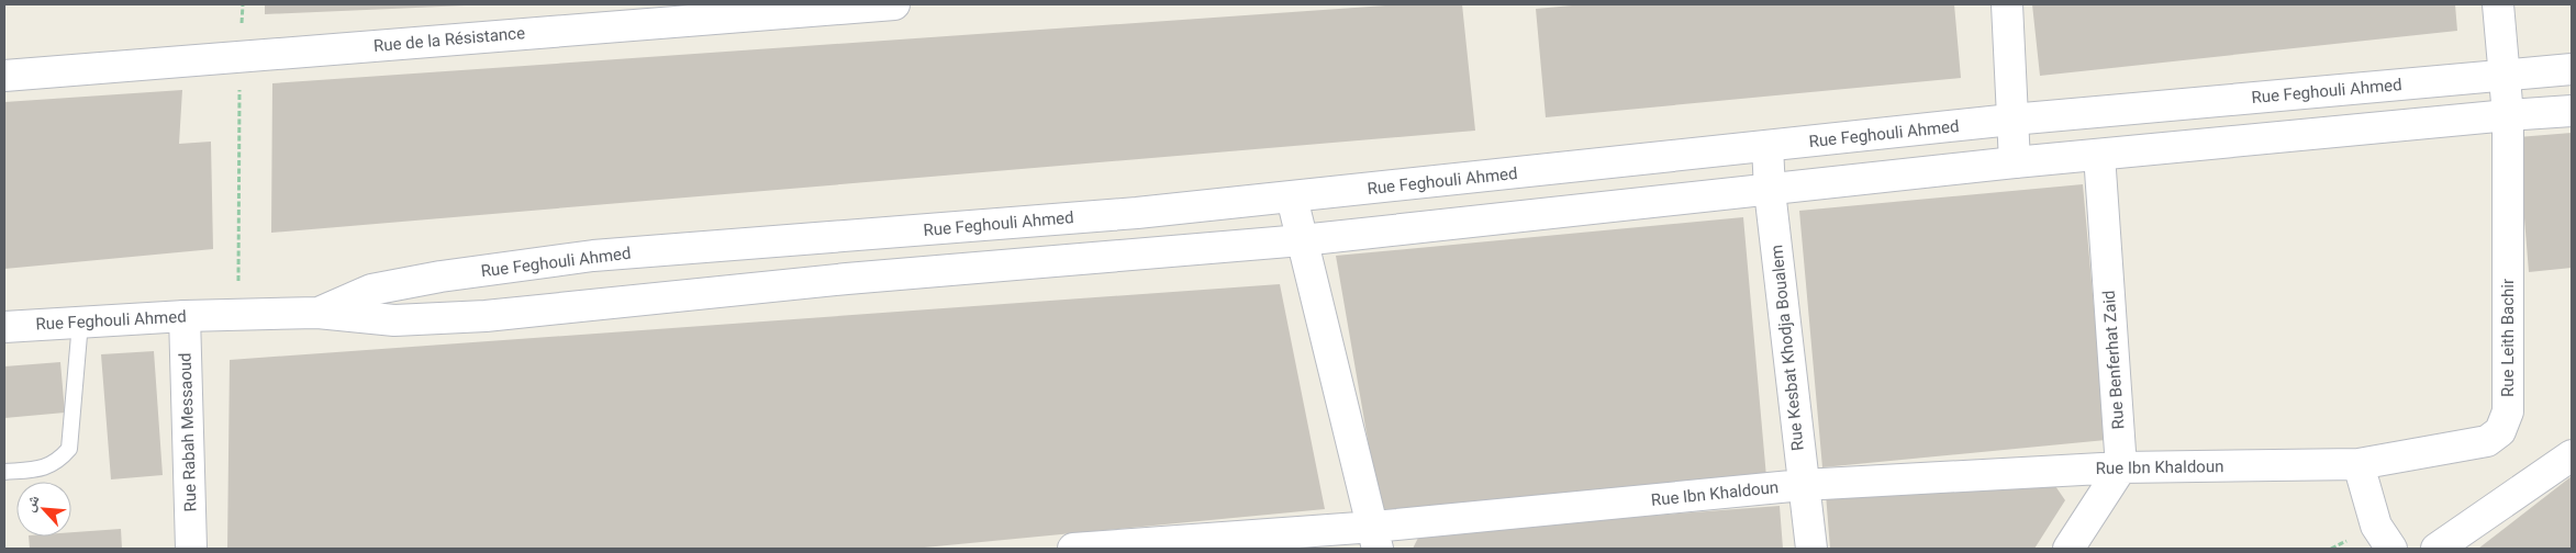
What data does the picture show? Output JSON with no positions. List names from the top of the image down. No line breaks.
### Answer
{"streets":{"street":["Rue de la Résistance","Rue Feghouli Ahmed","Rue Leith Bachir","Rue Kesbat Khodja Boualem","Rue Benferhat Zaid","Rue Rabah Messaoud","Rue Ibn Khaldoun"]},"crossings":[["Rue Feghouli Ahmed","Rue Leith Bachir"],["Rue Feghouli Ahmed","Rue Kesbat Khodja Boualem"],["Rue Feghouli Ahmed","Rue Benferhat Zaid"],["Rue Feghouli Ahmed","Rue Rabah Messaoud"],["Rue Leith Bachir","Rue Ibn Khaldoun"],["Rue Kesbat Khodja Boualem","Rue Ibn Khaldoun"],["Rue Benferhat Zaid","Rue Ibn Khaldoun"]],"north":"top left"}
